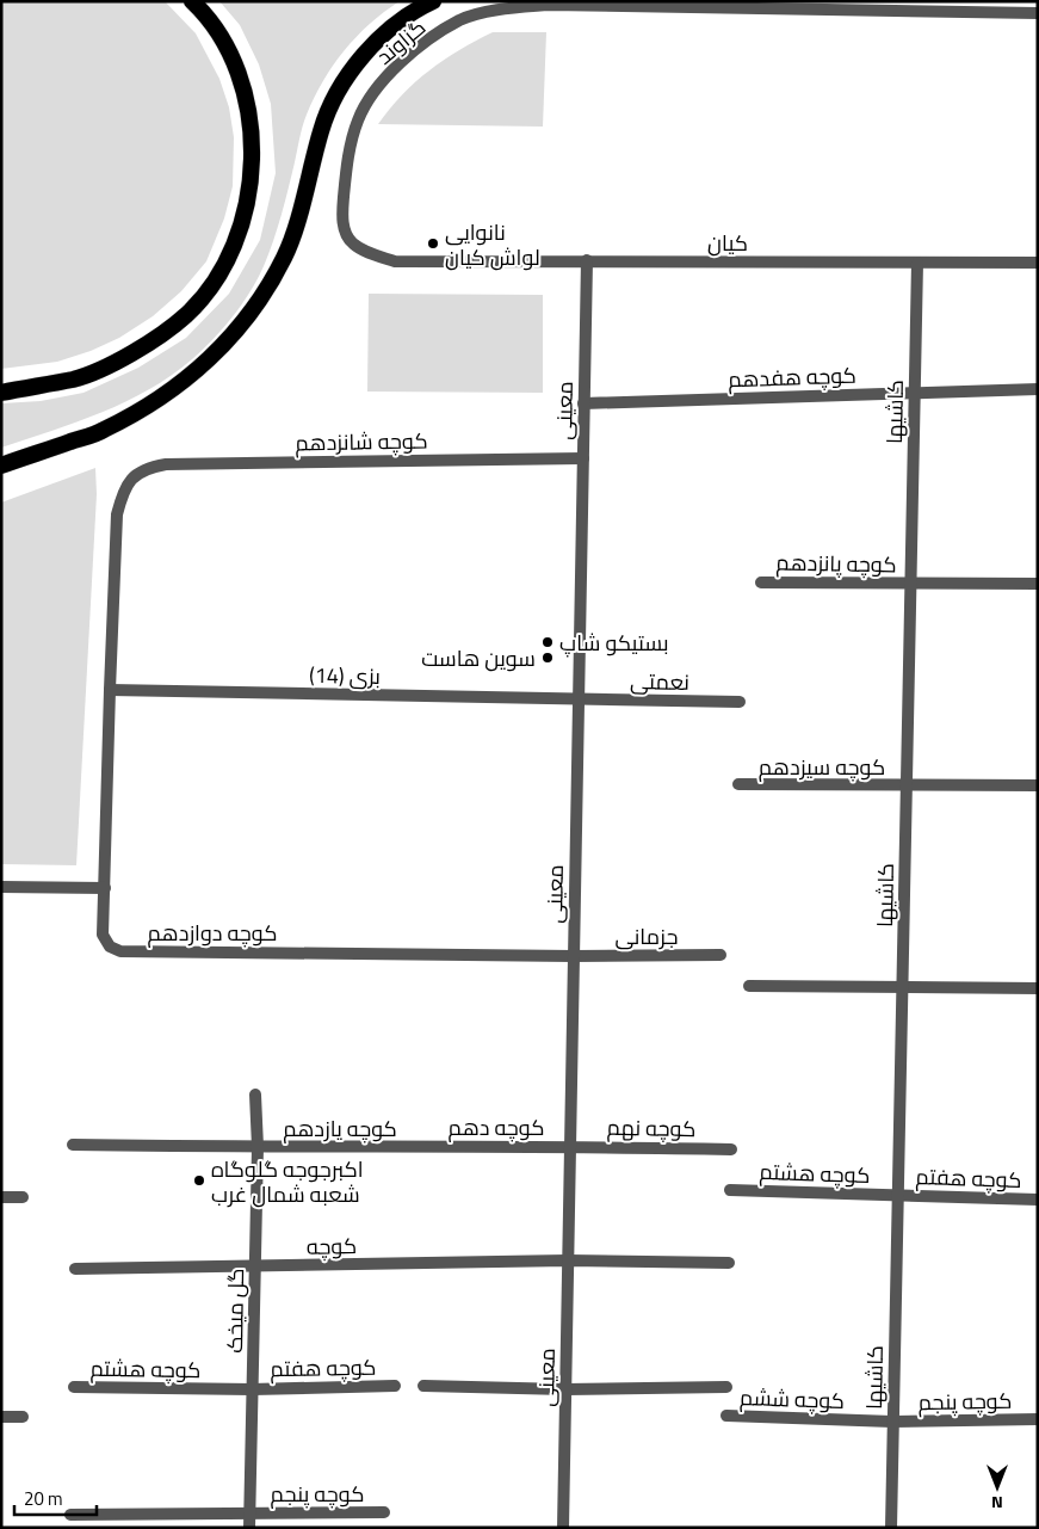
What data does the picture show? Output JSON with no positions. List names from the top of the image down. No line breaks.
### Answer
{"streets":{"street":["گزاوند","کیان","کوچه هفدهم","معینی","کاشیها","کوچه شانزدهم","کوچه پانزدهم","بزی (14)","نعمتی","کوچه سیزدهم","کوچه دوازدهم","جزمانی","کوچه دهم","کوچه یازدهم","کوچه نهم","کوچه هشتم","کوچه هفتم","کوچه","گل میخک","کوچه ششم","کوچه پنجم"]},"crossings":[["گزاوند","کیان"],["کیان","معینی"],["کیان","کاشیها"],["کوچه هفدهم","معینی"],["کوچه هفدهم","کاشیها"],["معینی","کوچه شانزدهم"],["معینی","بزی (14)"],["معینی","نعمتی"],["معینی","کوچه دوازدهم"],["معینی","جزمانی"],["معینی","کوچه دهم"],["معینی","کوچه نهم"],["معینی","کوچه"],["کاشیها","کوچه پانزدهم"],["کاشیها","کوچه سیزدهم"],["کاشیها","کوچه هشتم"],["کاشیها","کوچه هفتم"],["کاشیها","کوچه ششم"],["کاشیها","کوچه پنجم"],["کوچه شانزدهم","کوچه دوازدهم"],["بزی (14)","نعمتی"],["بزی (14)","کوچه دوازدهم"],["کوچه دوازدهم","جزمانی"],["کوچه دهم","کوچه یازدهم"],["کوچه دهم","کوچه نهم"],["کوچه یازدهم","گل میخک"],["کوچه هشتم","کوچه هفتم"],["کوچه هشتم","گل میخک"],["کوچه هفتم","گل میخک"],["کوچه","گل میخک"],["گل میخک","کوچه پنجم"],["کوچه ششم","کوچه پنجم"]],"places":["نانوایی لواش کیان","بستیکو شاپ","سوین هاست","اکبرجوجه گلوگاه شعبه شمال غرب"],"scale_bar":"20 m","north":"bottom"}
